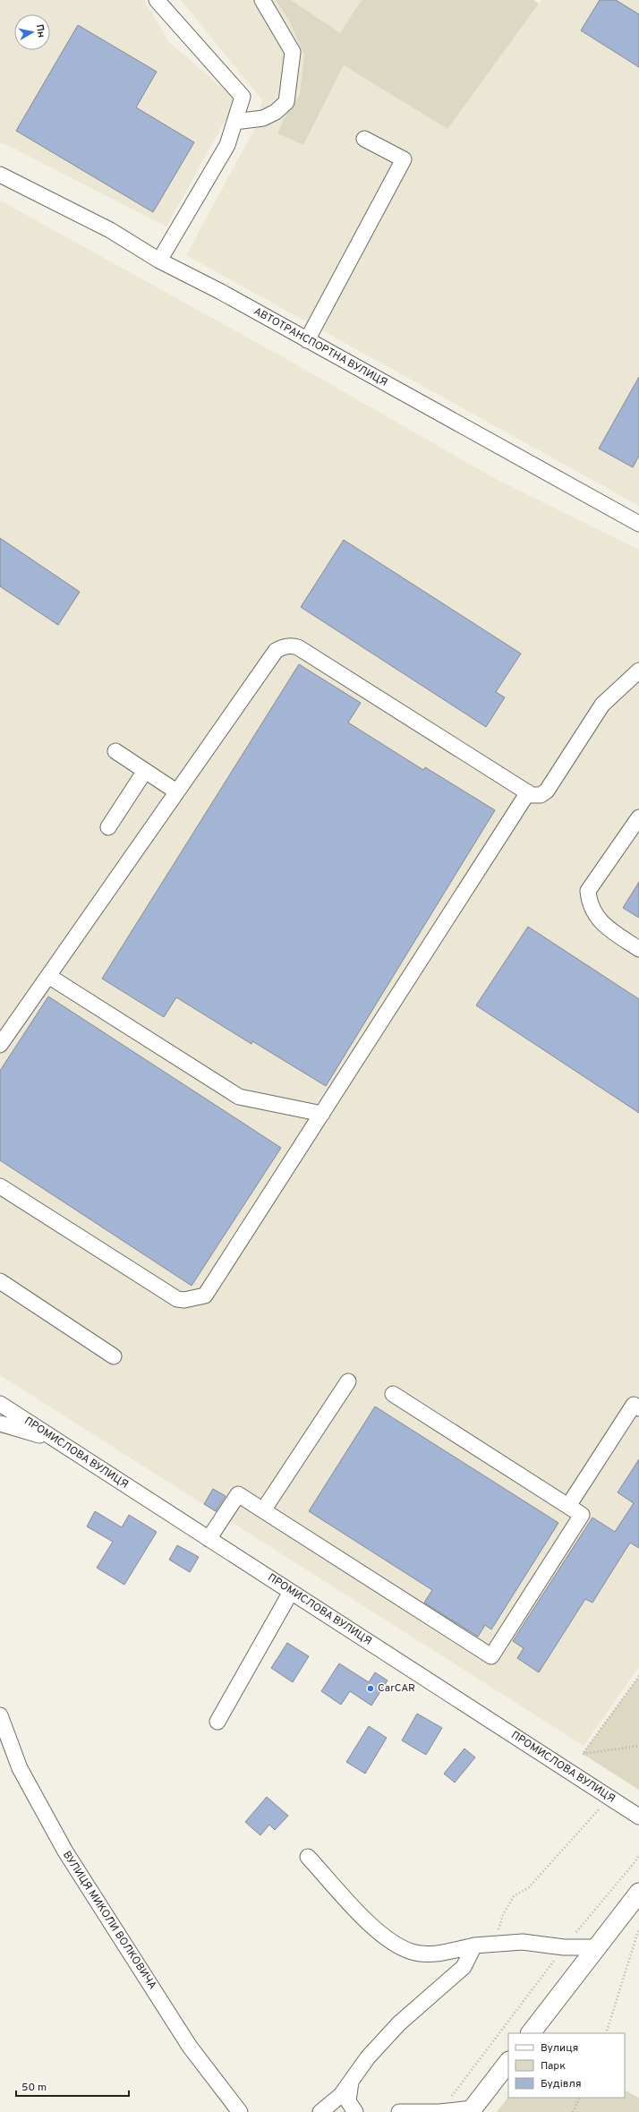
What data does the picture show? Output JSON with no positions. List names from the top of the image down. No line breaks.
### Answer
{"streets":{"street":["АВТОТРАНСПОРТНА ВУЛИЦЯ","ПРОМИСЛОВА ВУЛИЦЯ","ВУЛИЦЯ МИКОЛИ ВОЛКОВИЧА"]},"places":["CarCAR"],"legend":["Вулиця","Парк","Будівля"],"scale_bar":"50 m","north":"right"}
